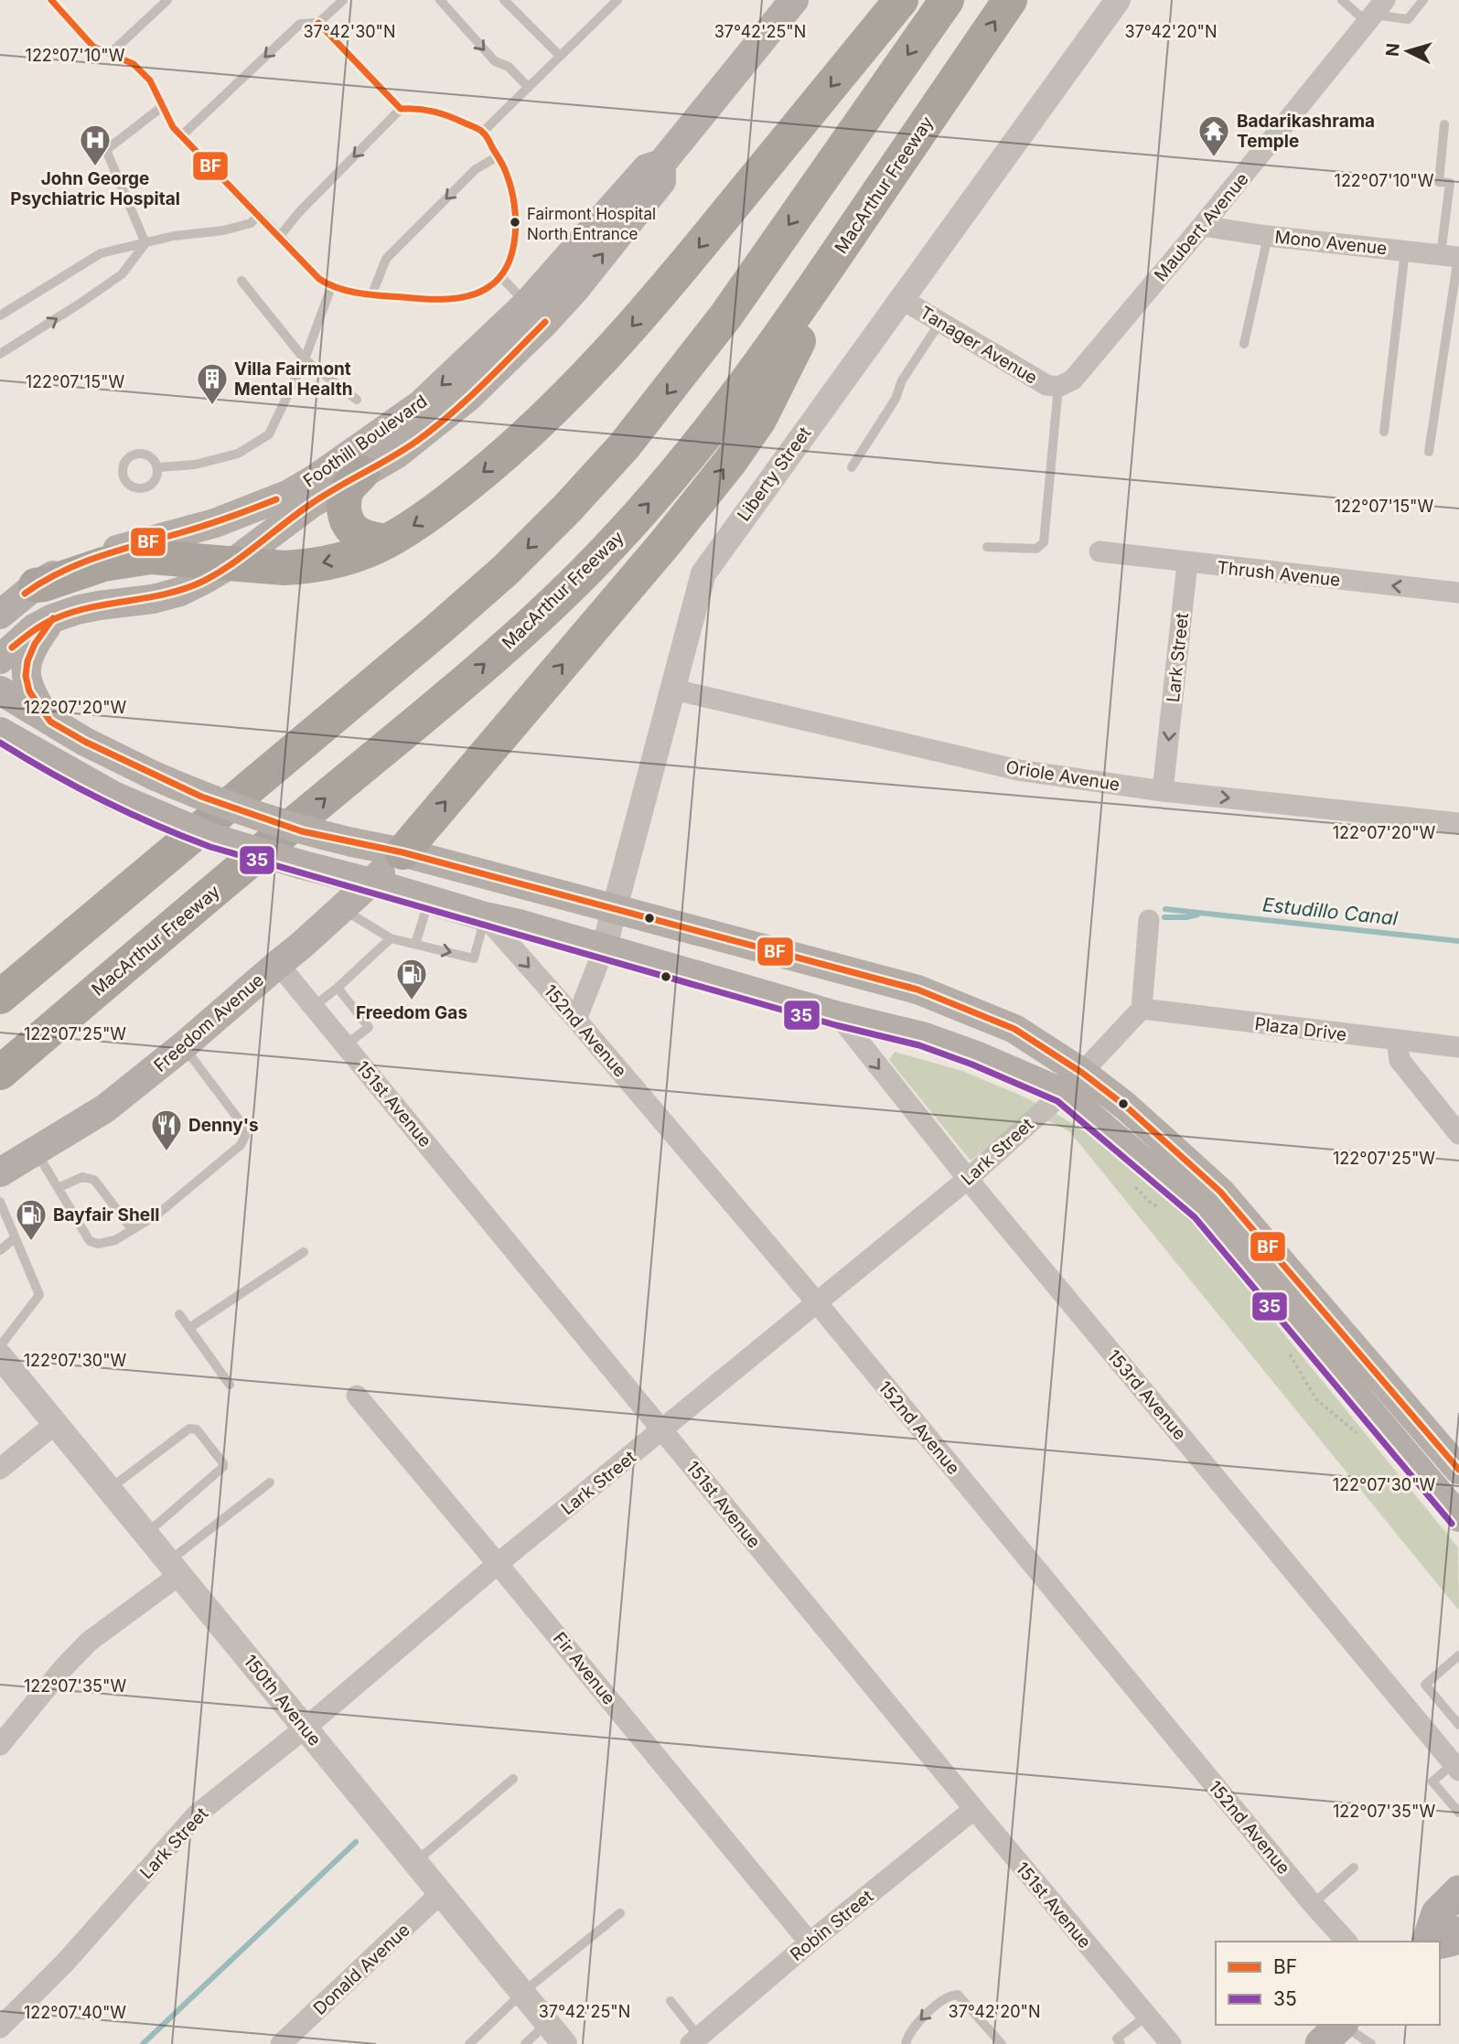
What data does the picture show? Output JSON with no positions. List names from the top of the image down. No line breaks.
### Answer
{"streets":{"highway":["MacArthur Freeway"],"main road":["Foothill Boulevard","Freedom Avenue"],"street":["Maubert Avenue","Mono Avenue","Tanager Avenue","Liberty Street","Thrush Avenue","Lark Street","Oriole Avenue","Plaza Drive","152nd Avenue","151st Avenue","153rd Avenue","Fir Avenue","150th Avenue","Robin Street","Donald Avenue"]},"crossings":[["Maubert Avenue","Mono Avenue"],["Maubert Avenue","Tanager Avenue"],["Tanager Avenue","Liberty Street"],["Liberty Street","Oriole Avenue"],["Liberty Street","152nd Avenue"],["Thrush Avenue","Lark Street"],["Lark Street","Oriole Avenue"],["Lark Street","Plaza Drive"],["Lark Street","152nd Avenue"],["Lark Street","151st Avenue"],["Lark Street","153rd Avenue"],["Lark Street","Fir Avenue"],["Lark Street","150th Avenue"],["Freedom Avenue","151st Avenue"],["151st Avenue","Robin Street"],["Fir Avenue","Robin Street"],["150th Avenue","Donald Avenue"]],"one_way":["Thrush Avenue","Oriole Avenue"],"water":["Estudillo Canal"],"places":{"temple":["Badarikashrama Temple"],"hospital":["John George Psychiatric Hospital"],"other":["Fairmont Hospital North Entrance"],"building":["Villa Fairmont Mental Health"],"fuel station":["Freedom Gas","Bayfair Shell"],"restaurant":["Denny's"]},"lines":["transit line BF","transit line 35"],"legend":["BF","35"],"north":"left","coordinates":["37°42'30\"N","37°42'25\"N","37°42'20\"N","122°07'10\"W","122°07'15\"W","122°07'20\"W","122°07'25\"W","122°07'30\"W","122°07'35\"W","122°07'40\"W"]}
